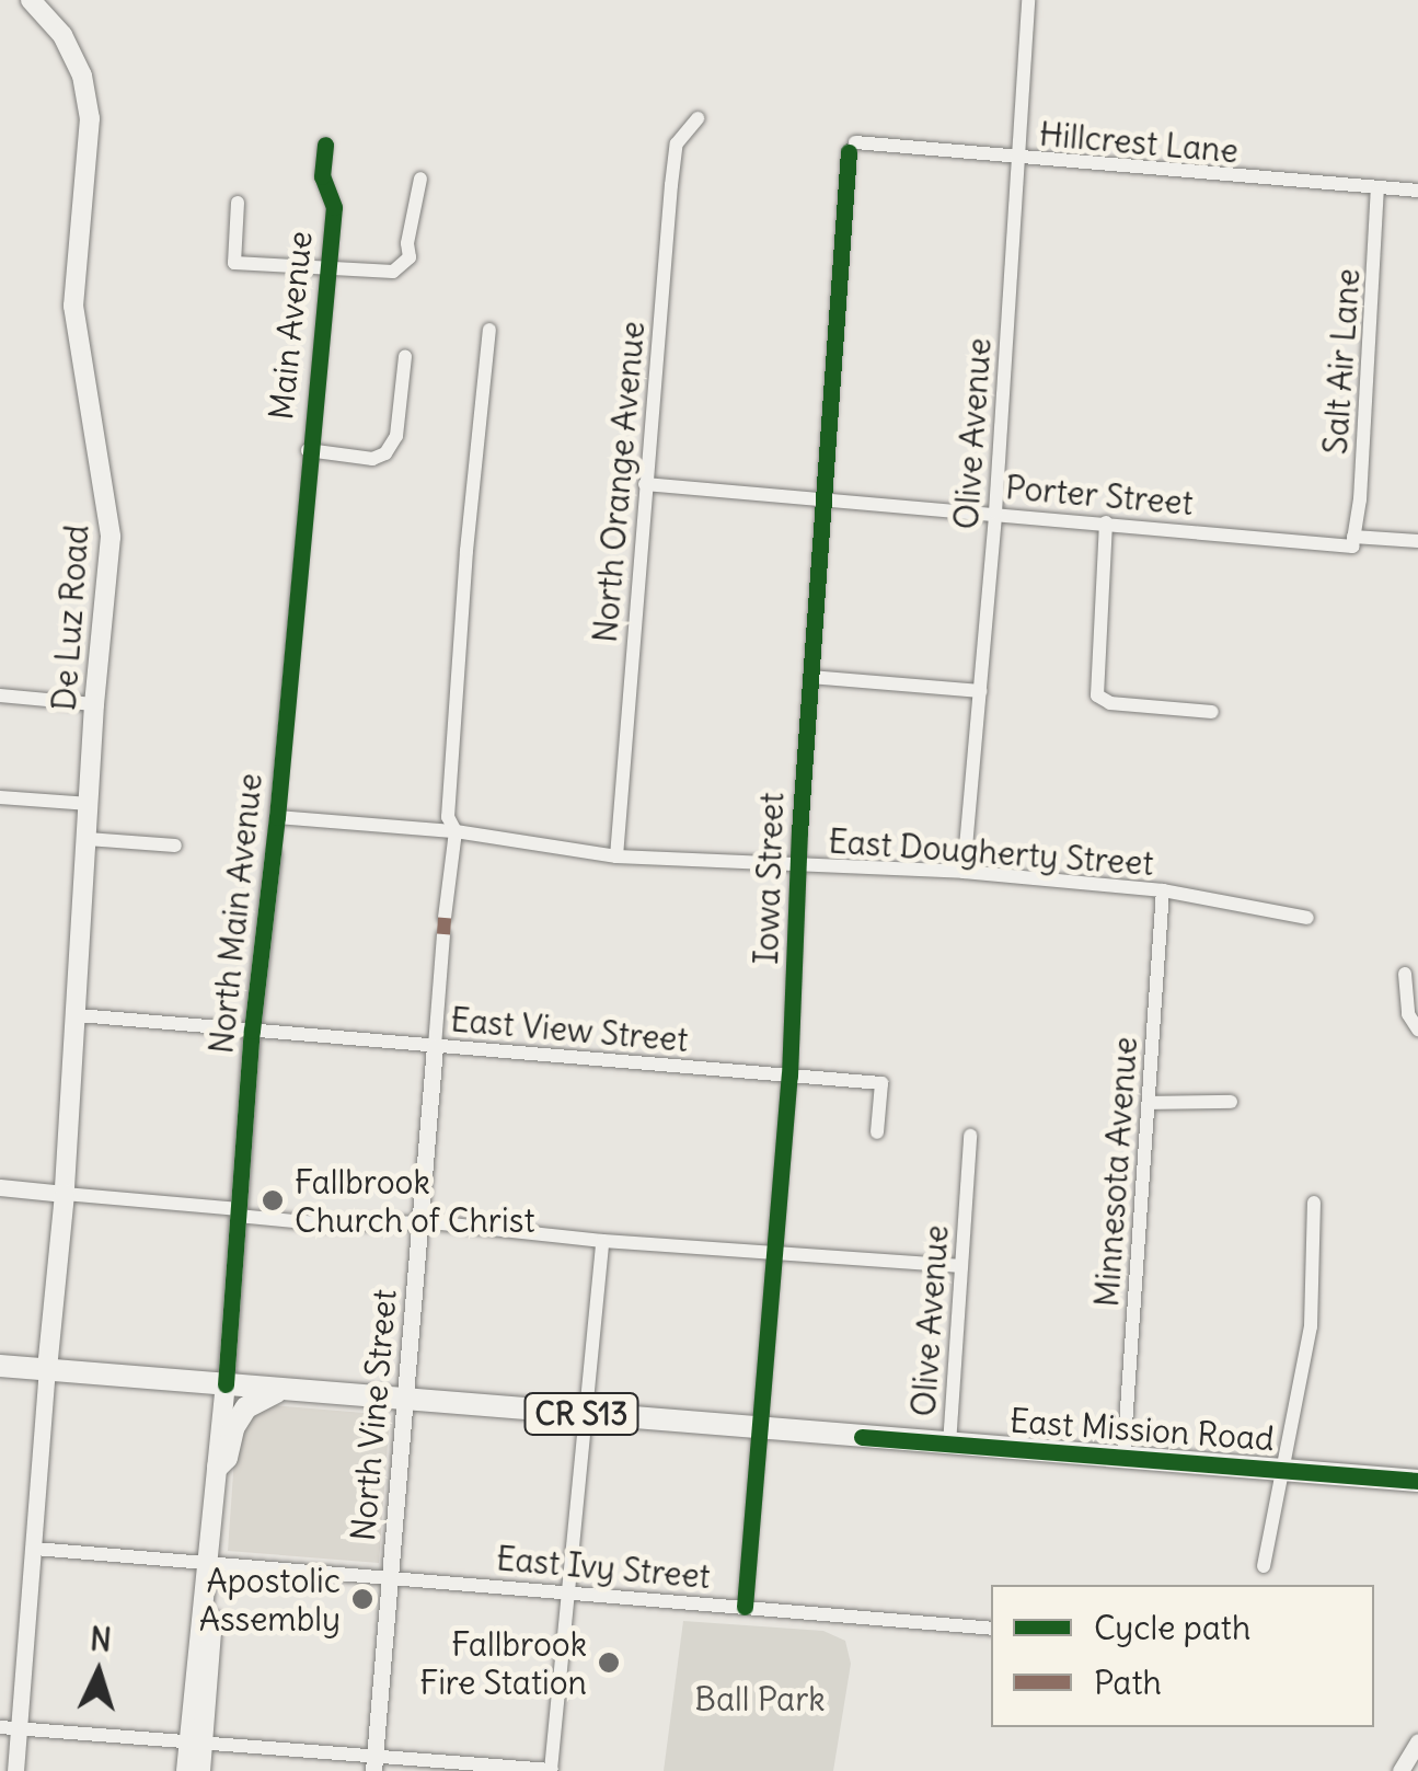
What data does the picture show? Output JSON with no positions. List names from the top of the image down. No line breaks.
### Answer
{"streets":{"main road":["De Luz Road","North Main Avenue","CR S13","East Mission Road"],"street":["Hillcrest Lane","Main Avenue","Salt Air Lane","Olive Avenue","North Orange Avenue","Porter Street","East Dougherty Street","Iowa Street","East View Street","Minnesota Avenue","North Vine Street","East Ivy Street"]},"crossings":[["Hillcrest Lane","Salt Air Lane"],["Hillcrest Lane","Olive Avenue"],["Hillcrest Lane","Iowa Street"],["Main Avenue","North Main Avenue"],["Salt Air Lane","Porter Street"],["Olive Avenue","Porter Street"],["Olive Avenue","East Dougherty Street"],["Olive Avenue","East Mission Road"],["North Orange Avenue","Porter Street"],["North Orange Avenue","East Dougherty Street"],["Porter Street","Iowa Street"],["De Luz Road","East View Street"],["De Luz Road","CR S13"],["East Dougherty Street","Iowa Street"],["East Dougherty Street","North Main Avenue"],["East Dougherty Street","Minnesota Avenue"],["East Dougherty Street","North Vine Street"],["Iowa Street","East View Street"],["Iowa Street","East Mission Road"],["Iowa Street","East Ivy Street"],["North Main Avenue","East View Street"],["North Main Avenue","CR S13"],["North Main Avenue","East Mission Road"],["North Main Avenue","East Ivy Street"],["East View Street","North Vine Street"],["Minnesota Avenue","East Mission Road"],["CR S13","East Mission Road"],["North Vine Street","East Mission Road"],["North Vine Street","East Ivy Street"]],"parks":["Ball Park"],"places":["Fallbrook Church of Christ","Apostolic Assembly","Fallbrook Fire Station"],"legend":["Cycle path","Path"],"north":"top"}
